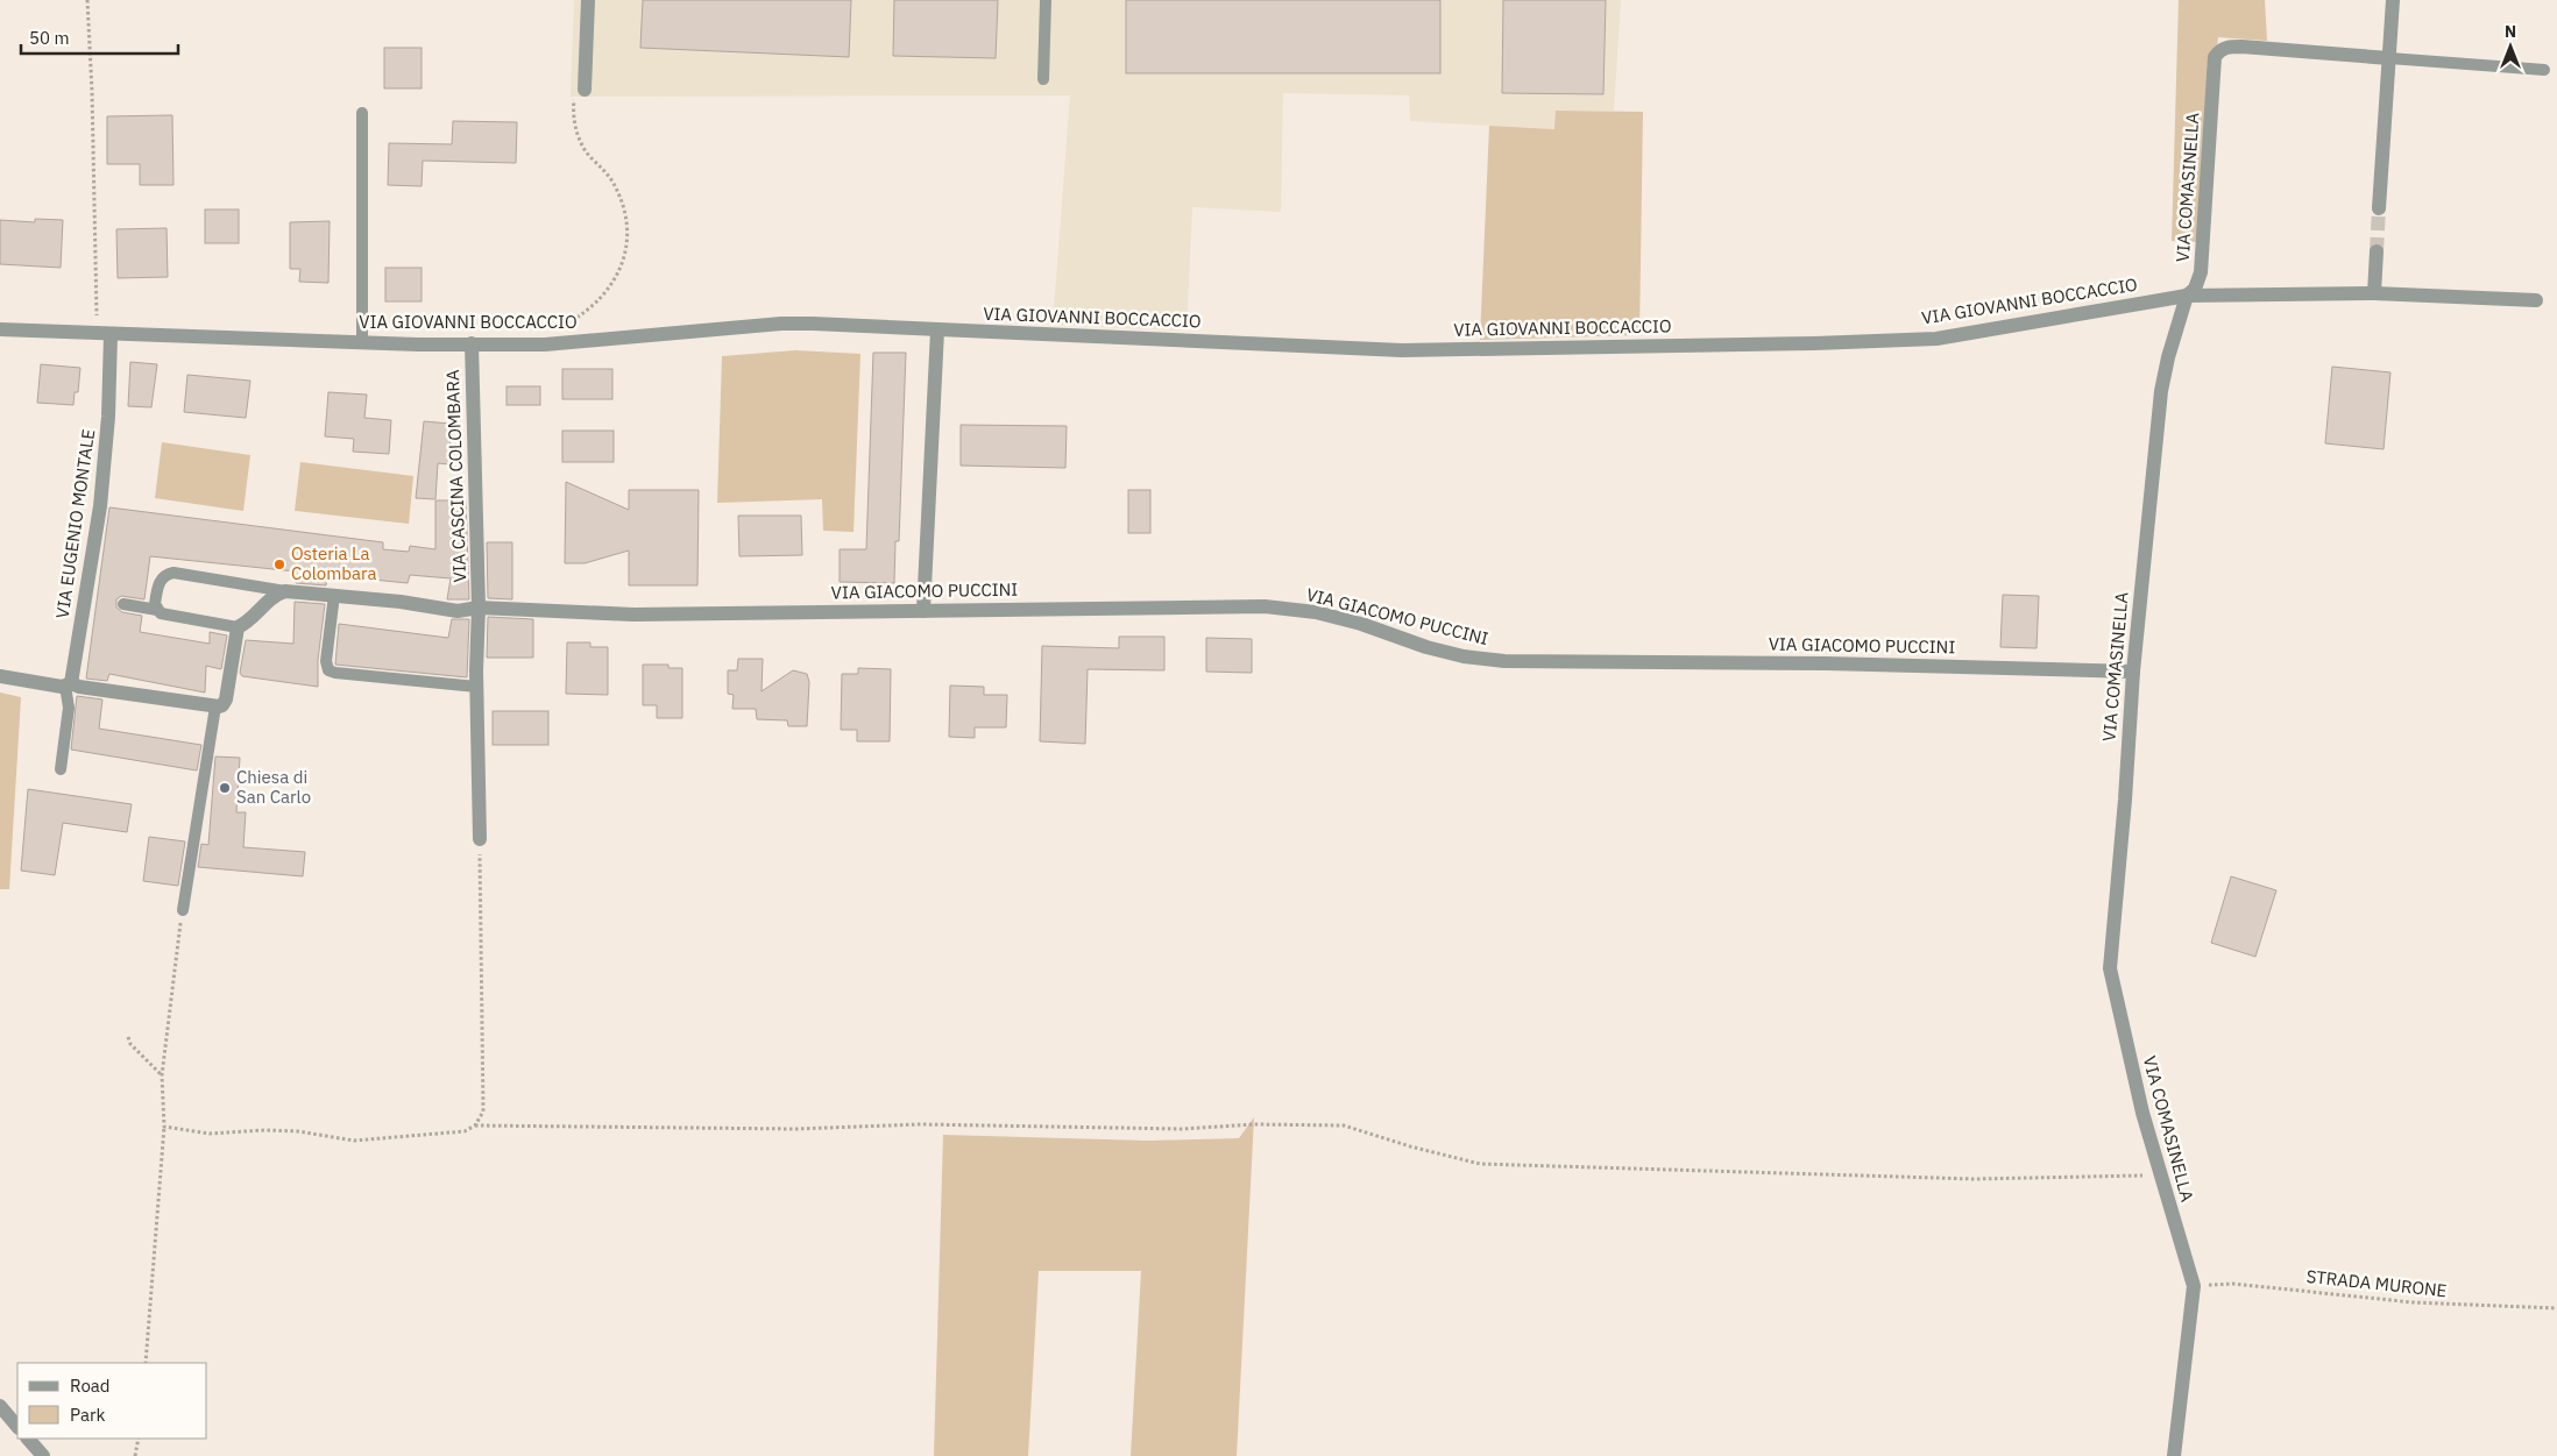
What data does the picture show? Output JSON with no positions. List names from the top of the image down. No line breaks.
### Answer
{"streets":{"street":["VIA COMASINELLA","VIA GIOVANNI BOCCACCIO","VIA CASCINA COLOMBARA","VIA EUGENIO MONTALE","VIA GIACOMO PUCCINI"],"path":["STRADA MURONE"]},"crossings":[["VIA COMASINELLA","VIA GIOVANNI BOCCACCIO"],["VIA COMASINELLA","VIA GIACOMO PUCCINI"],["VIA COMASINELLA","STRADA MURONE"],["VIA GIOVANNI BOCCACCIO","VIA CASCINA COLOMBARA"],["VIA GIOVANNI BOCCACCIO","VIA EUGENIO MONTALE"],["VIA CASCINA COLOMBARA","VIA GIACOMO PUCCINI"]],"places":["Osteria La Colombara","Chiesa di San Carlo"],"legend":["Road","Park"],"scale_bar":"50 m","north":"top"}
